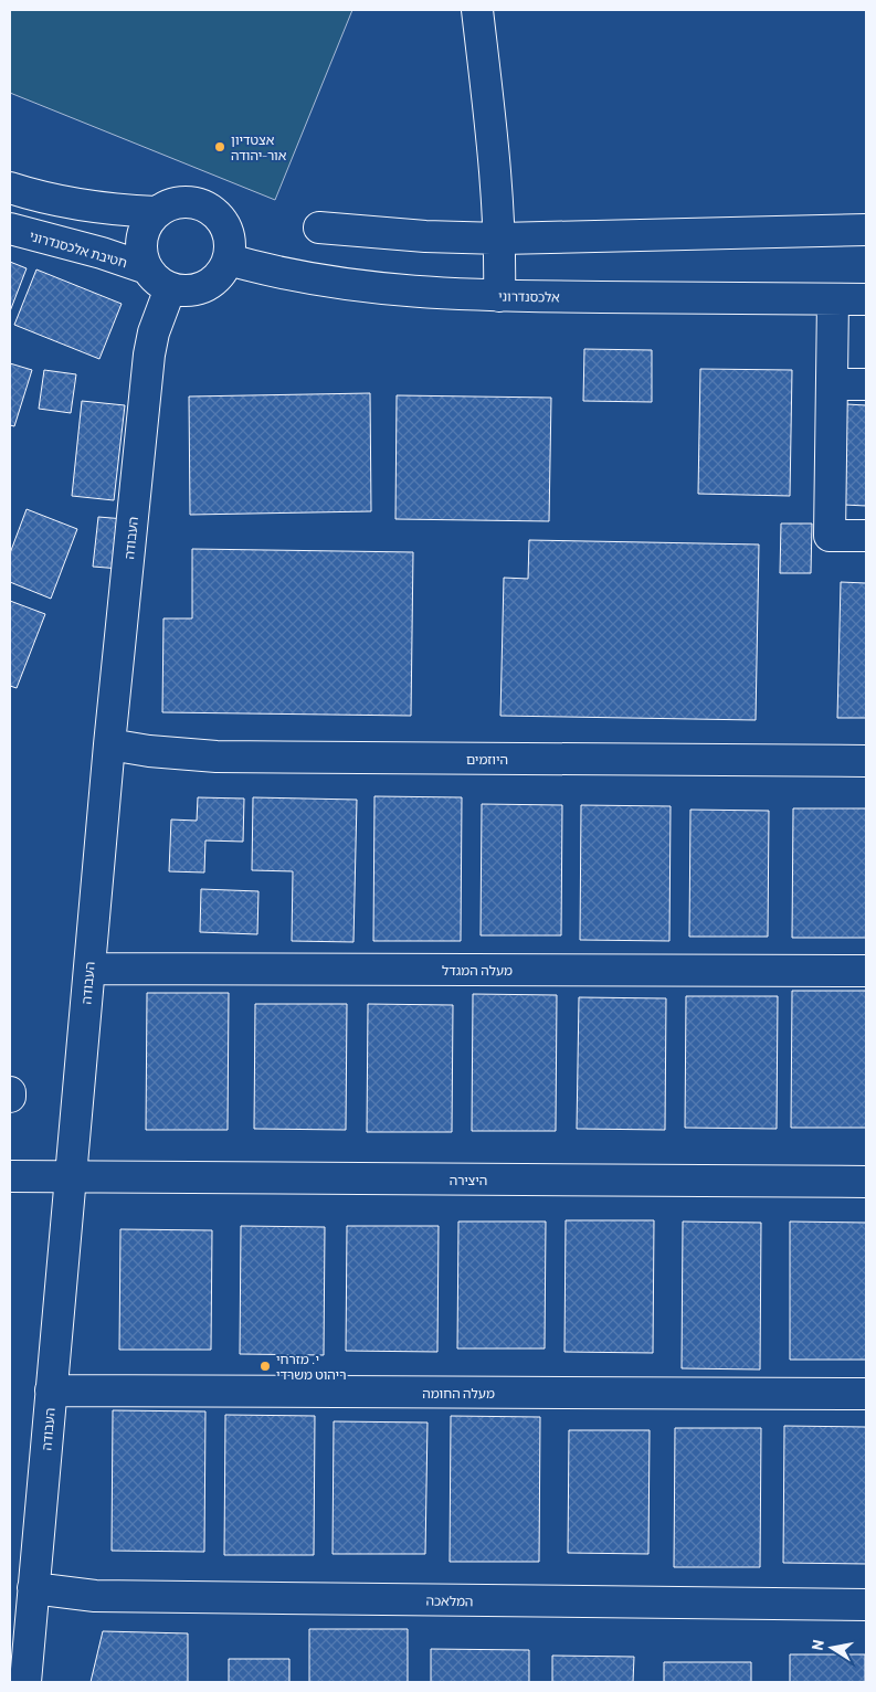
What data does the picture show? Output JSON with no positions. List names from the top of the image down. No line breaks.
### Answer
{"streets":{"street":["חטיבת אלכסנדרוני","אלכסנדרוני","העבודה","היוזמים","מעלה המגדל","היצירה","מעלה החומה","המלאכה"]},"crossings":[["חטיבת אלכסנדרוני","אלכסנדרוני"],["חטיבת אלכסנדרוני","העבודה"],["אלכסנדרוני","העבודה"],["העבודה","היוזמים"],["העבודה","מעלה המגדל"],["העבודה","היצירה"],["העבודה","מעלה החומה"],["העבודה","המלאכה"]],"places":["אצטדיון אור-יהודה","י. מזרחי ריהוט משרדי"],"north":"left"}
